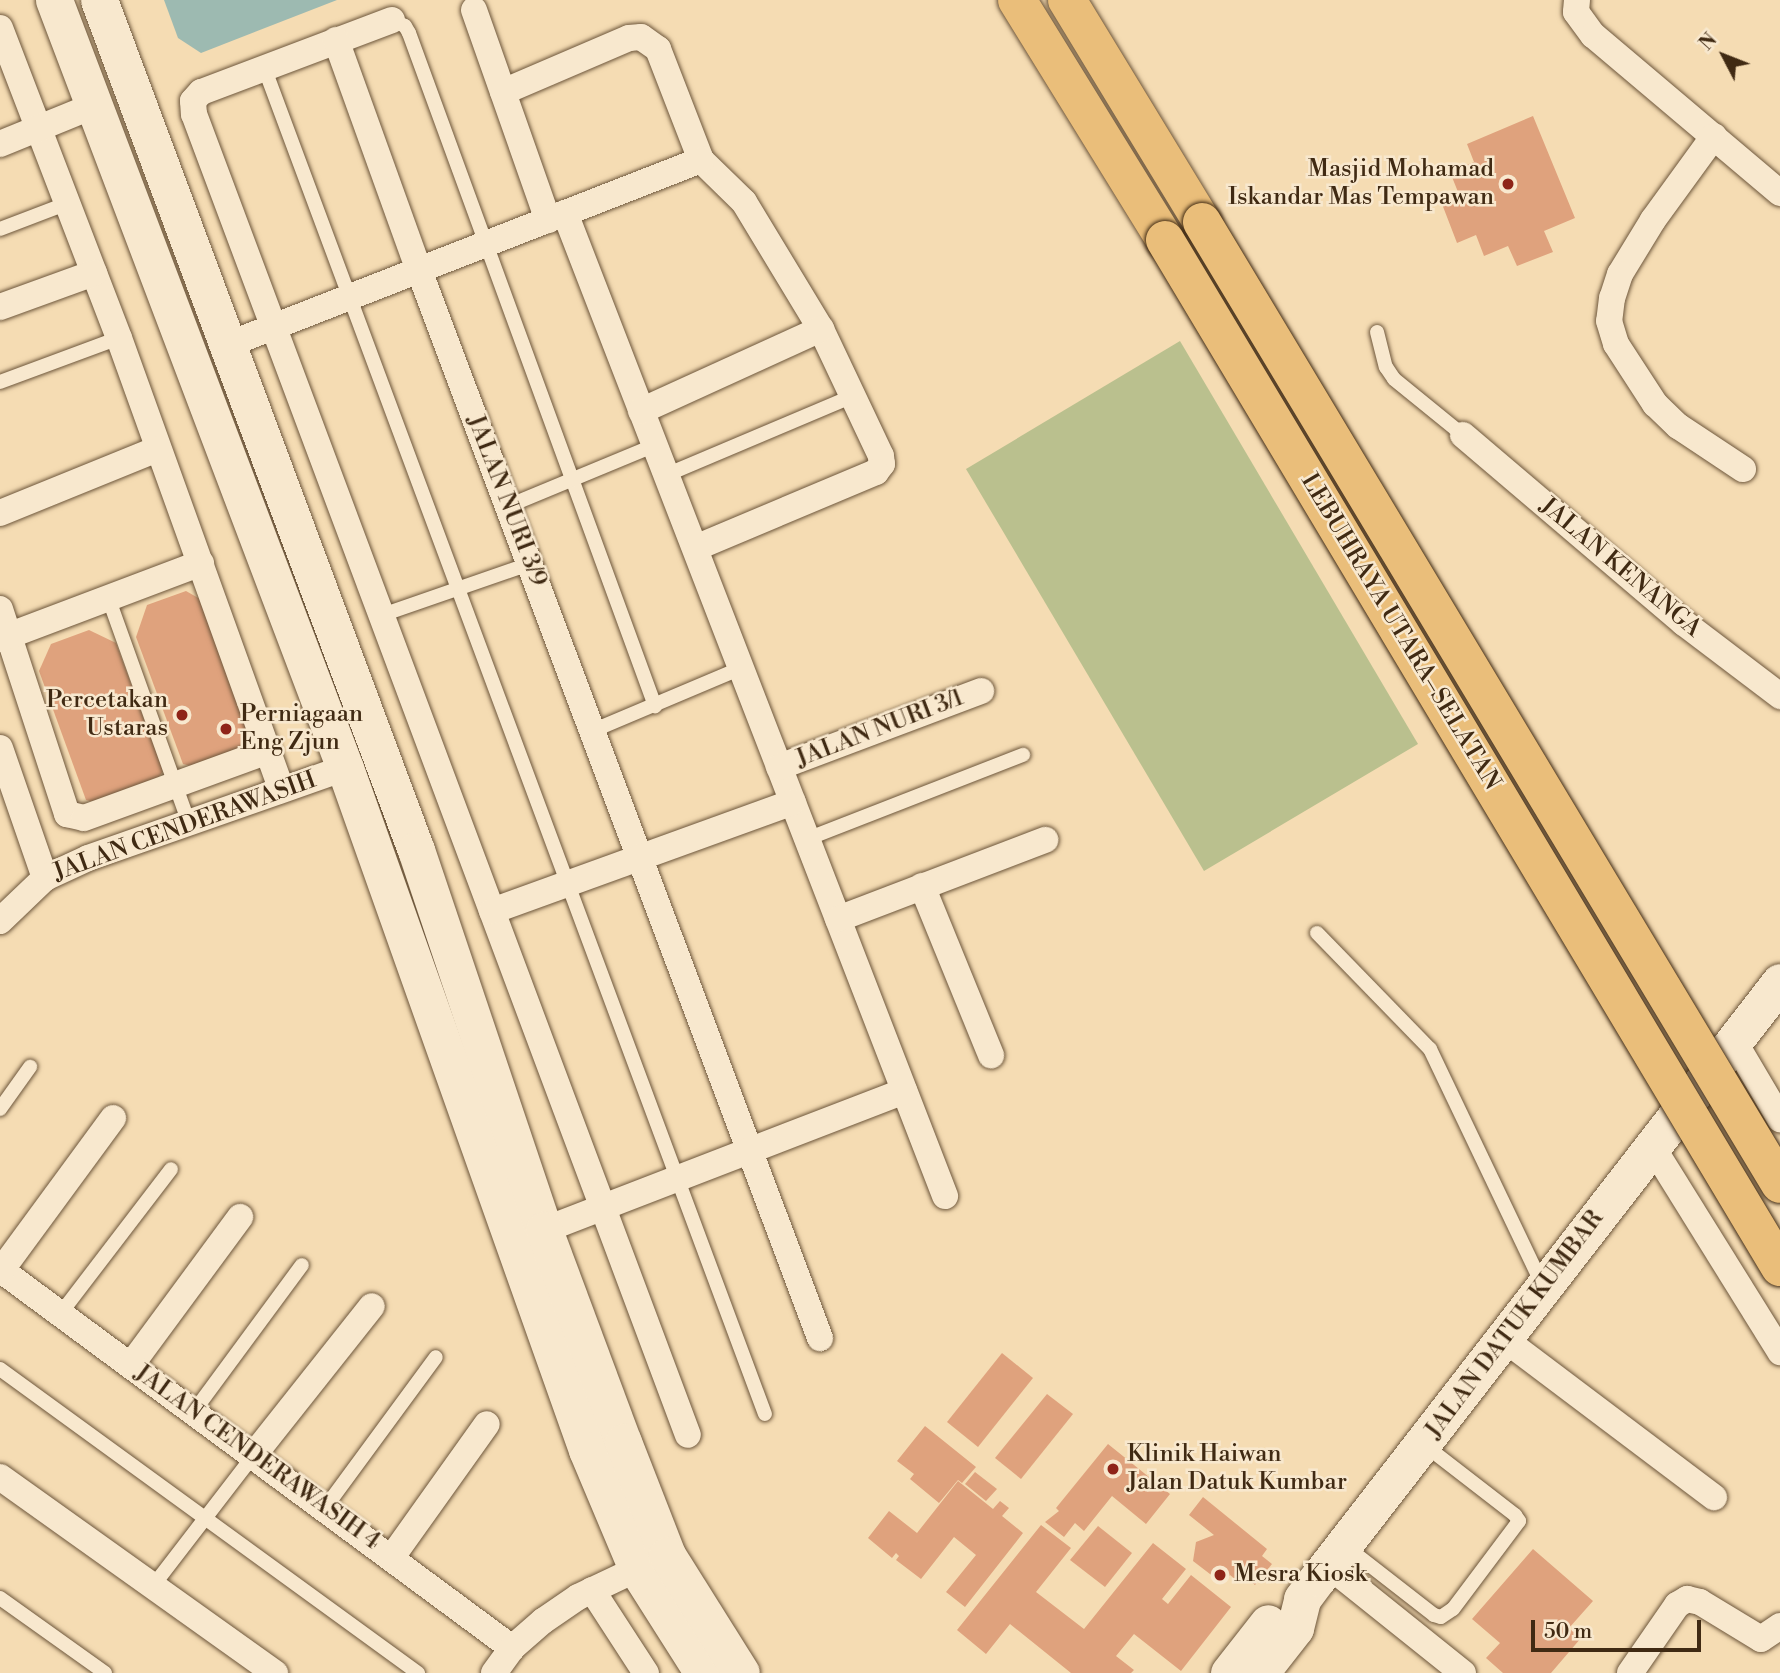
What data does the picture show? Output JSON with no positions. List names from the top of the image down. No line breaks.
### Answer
{"streets":{"highway":["LEBUHRAYA UTARA–SELATAN"],"main road":["JALAN DATUK KUMBAR"],"street":["JALAN NURI 3/9","JALAN KENANGA","JALAN NURI 3/1","JALAN CENDERAWASIH","JALAN CENDERAWASIH 4"]},"places":["Masjid Mohamad Iskandar Mas Tempawan","Percetakan Ustaras","Perniagaan Eng Zjun","Klinik Haiwan Jalan Datuk Kumbar","Mesra Kiosk"],"scale_bar":"50 m","north":"top left"}
